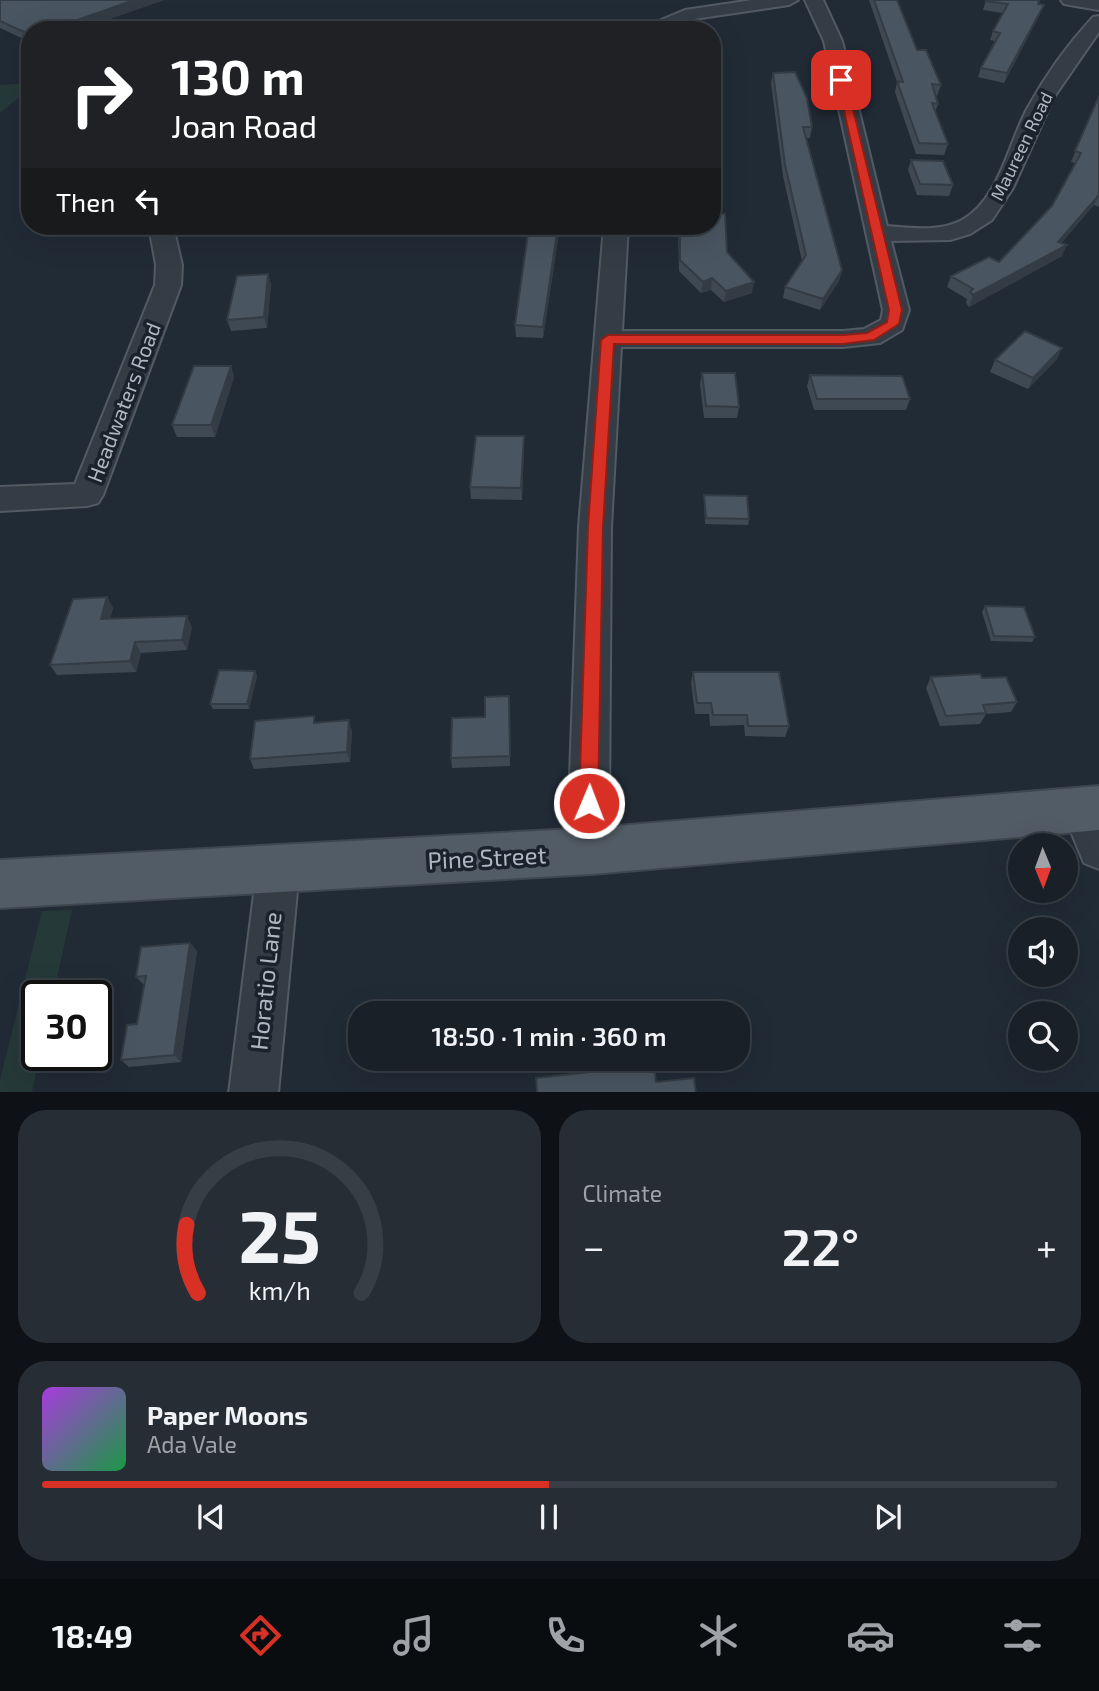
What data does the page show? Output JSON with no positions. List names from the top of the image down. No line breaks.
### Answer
{"streets":{"main road":["Pine Street"],"street":["Maureen Road","Headwaters Road","Horatio Lane"]},"crossings":[["Pine Street","Horatio Lane"]],"north":"bottom","page":{"turn":["130 m","Joan Road"],"then":"Then","limit":"30","trip":"18:50 · 1 min · 360 m","tile":"Climate","heat":["−","22°","+"],"song":["Paper Moons","Ada Vale"],"tabs":"18:49","gauge":["25","km/h"]}}
